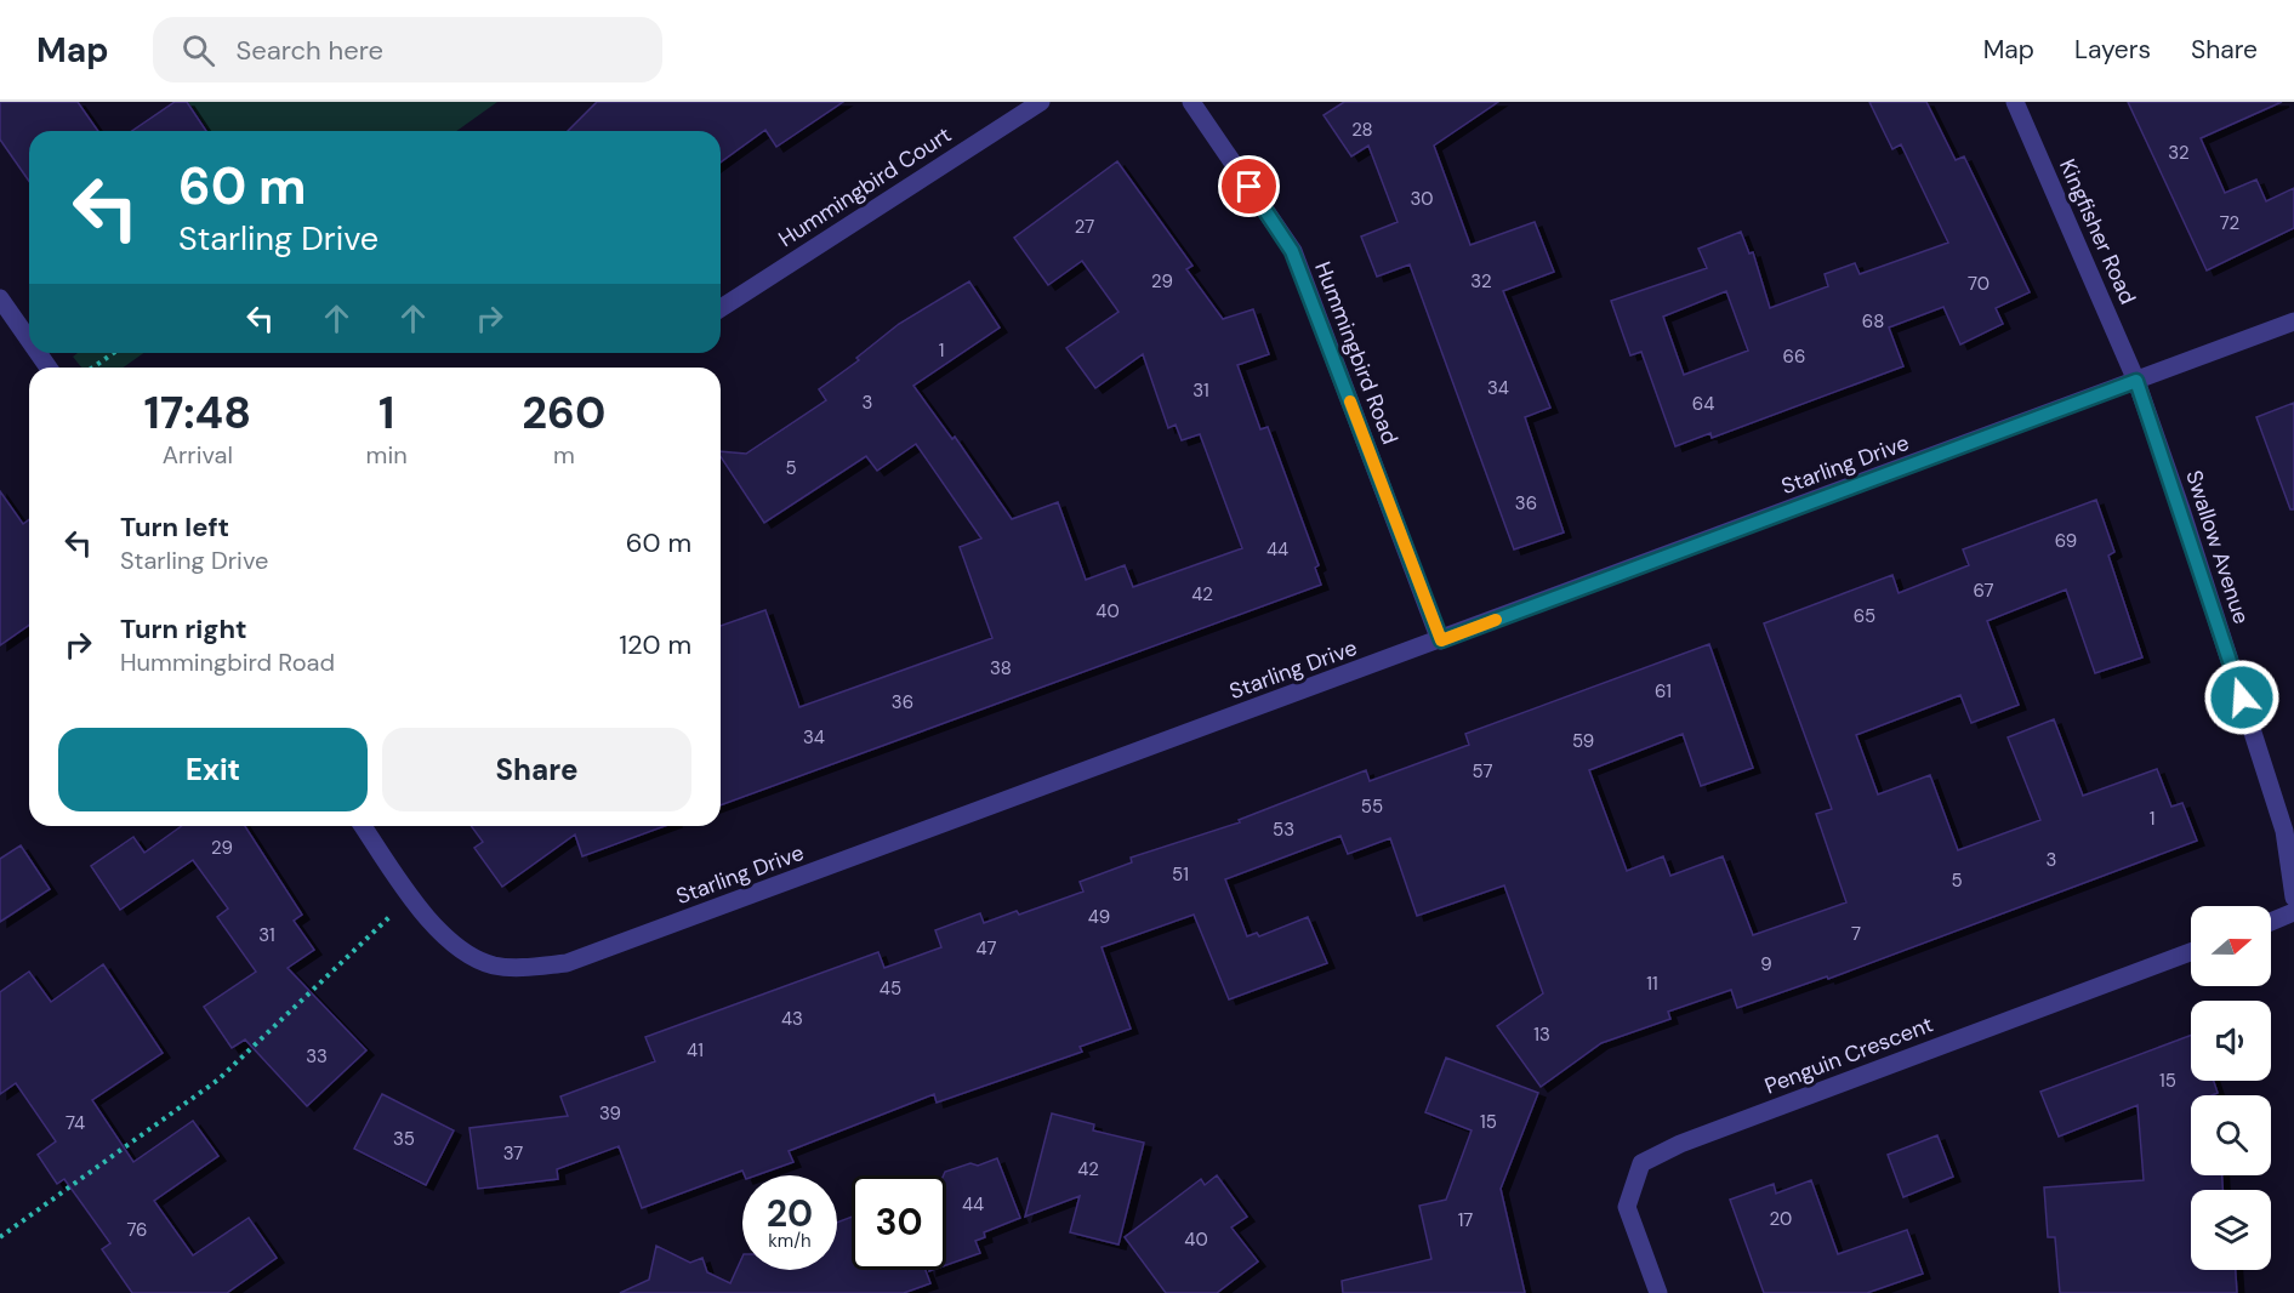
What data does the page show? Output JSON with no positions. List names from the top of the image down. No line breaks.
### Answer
{"streets":{"street":["Hummingbird Court","Kingfisher Road","Hummingbird Road","Starling Drive","Swallow Avenue","Penguin Crescent"]},"crossings":[["Kingfisher Road","Starling Drive"],["Kingfisher Road","Swallow Avenue"],["Hummingbird Road","Starling Drive"],["Starling Drive","Swallow Avenue"]],"house_numbers":["28","32","30","72","27","29","32","70","68","1","66","34","31","3","64","5","36","69","44","67","42","40","65","38","61","36","34","59","57","55","1","53","29","3","51","5","49","7","31","47","9","11","45","43","13","41","33","15","39","15","74","35","37","42","44","20","17","76","40"],"north":"right","page":{"header":"Map","search":"Search here","nav":["Map","Layers","Share"],"turn":["60 m","Starling Drive"],"eta":["17:48","Arrival","1","min","260","m"],"list":[{"name":"Turn left","note":"Starling Drive","value":"60 m"},{"name":"Turn right","note":"Hummingbird Road","value":"120 m"}],"buttons":["Exit","Share"],"speed":"20 km/h","limit":"30"}}
